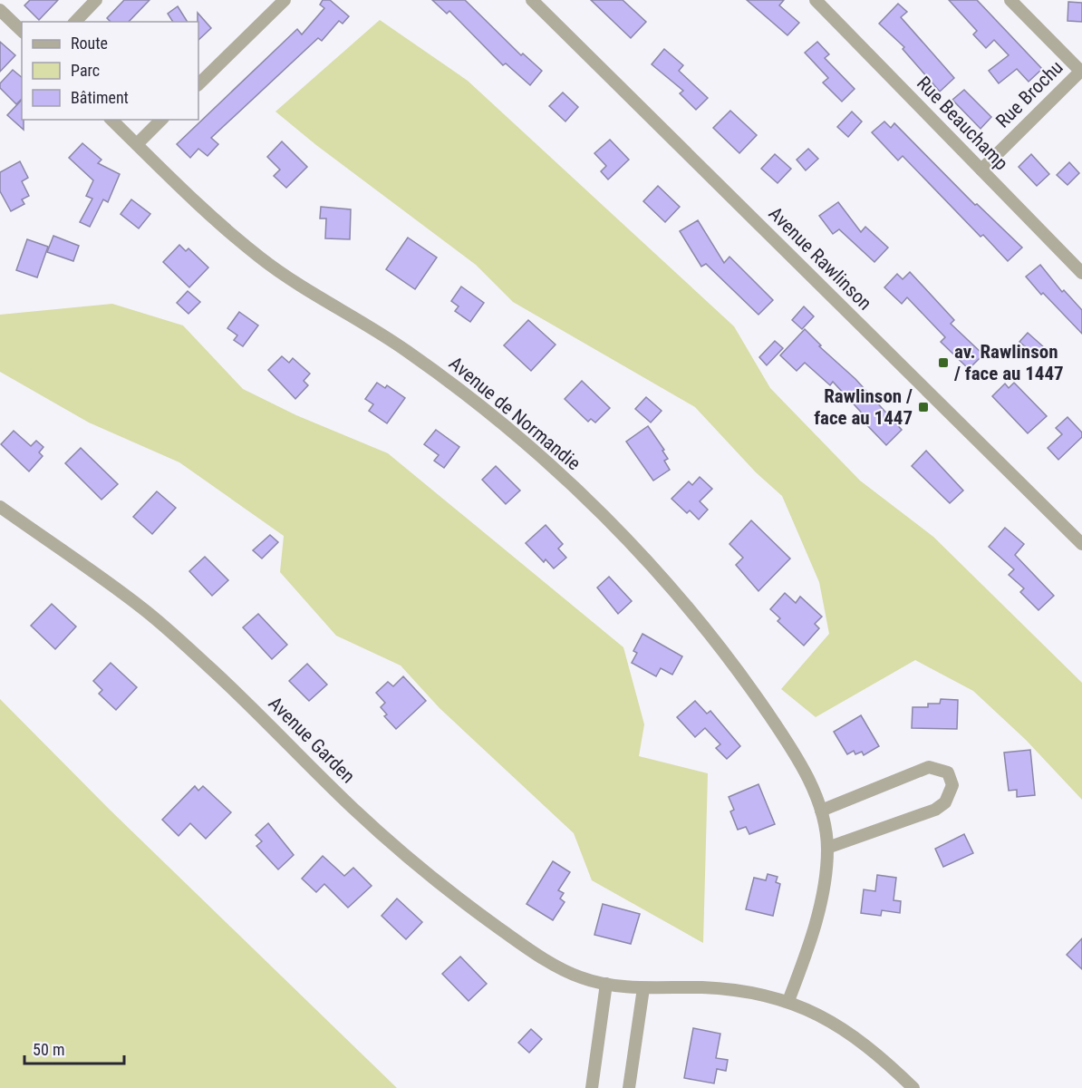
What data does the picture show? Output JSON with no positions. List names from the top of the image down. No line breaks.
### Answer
{"streets":{"street":["Rue Brochu","Rue Beauchamp","Avenue Rawlinson","Avenue de Normandie","Avenue Garden"]},"crossings":[["Rue Brochu","Rue Beauchamp"],["Avenue de Normandie","Avenue Garden"]],"places":{"transit":["av. Rawlinson / face au 1447","Rawlinson / face au 1447"]},"legend":["Route","Parc","Bâtiment"],"scale_bar":"50 m"}
